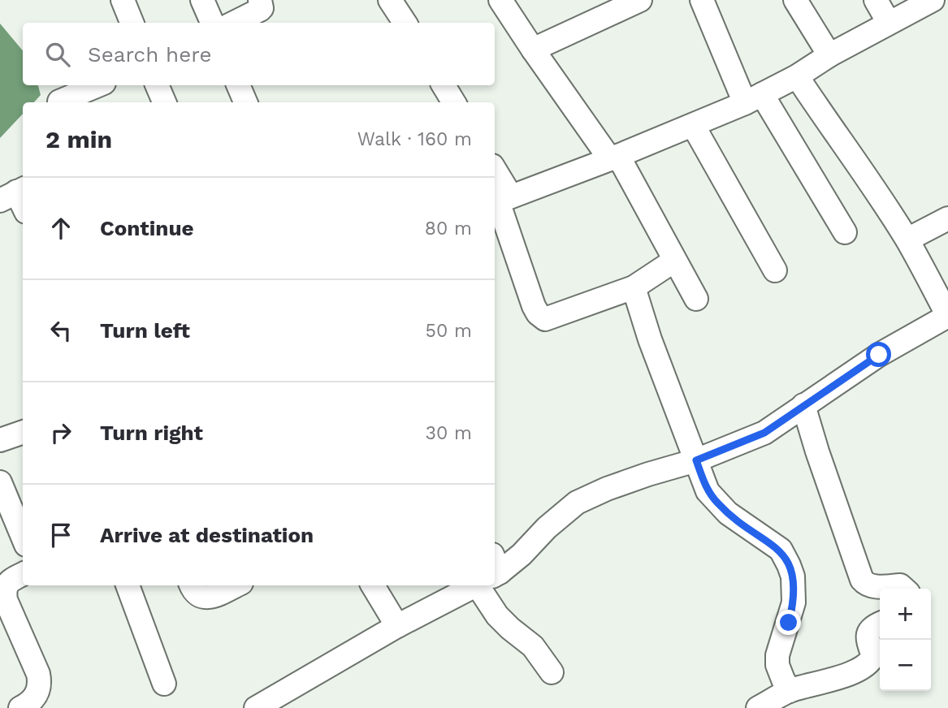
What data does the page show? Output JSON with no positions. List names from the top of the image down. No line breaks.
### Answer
{"page":{"search":"Search here","heading":["2 min","Walk · 160 m"],"list":[["Continue","80 m"],["Turn left","50 m"],["Turn right","30 m"],"Arrive at destination"],"map_buttons":["+","−"]}}
